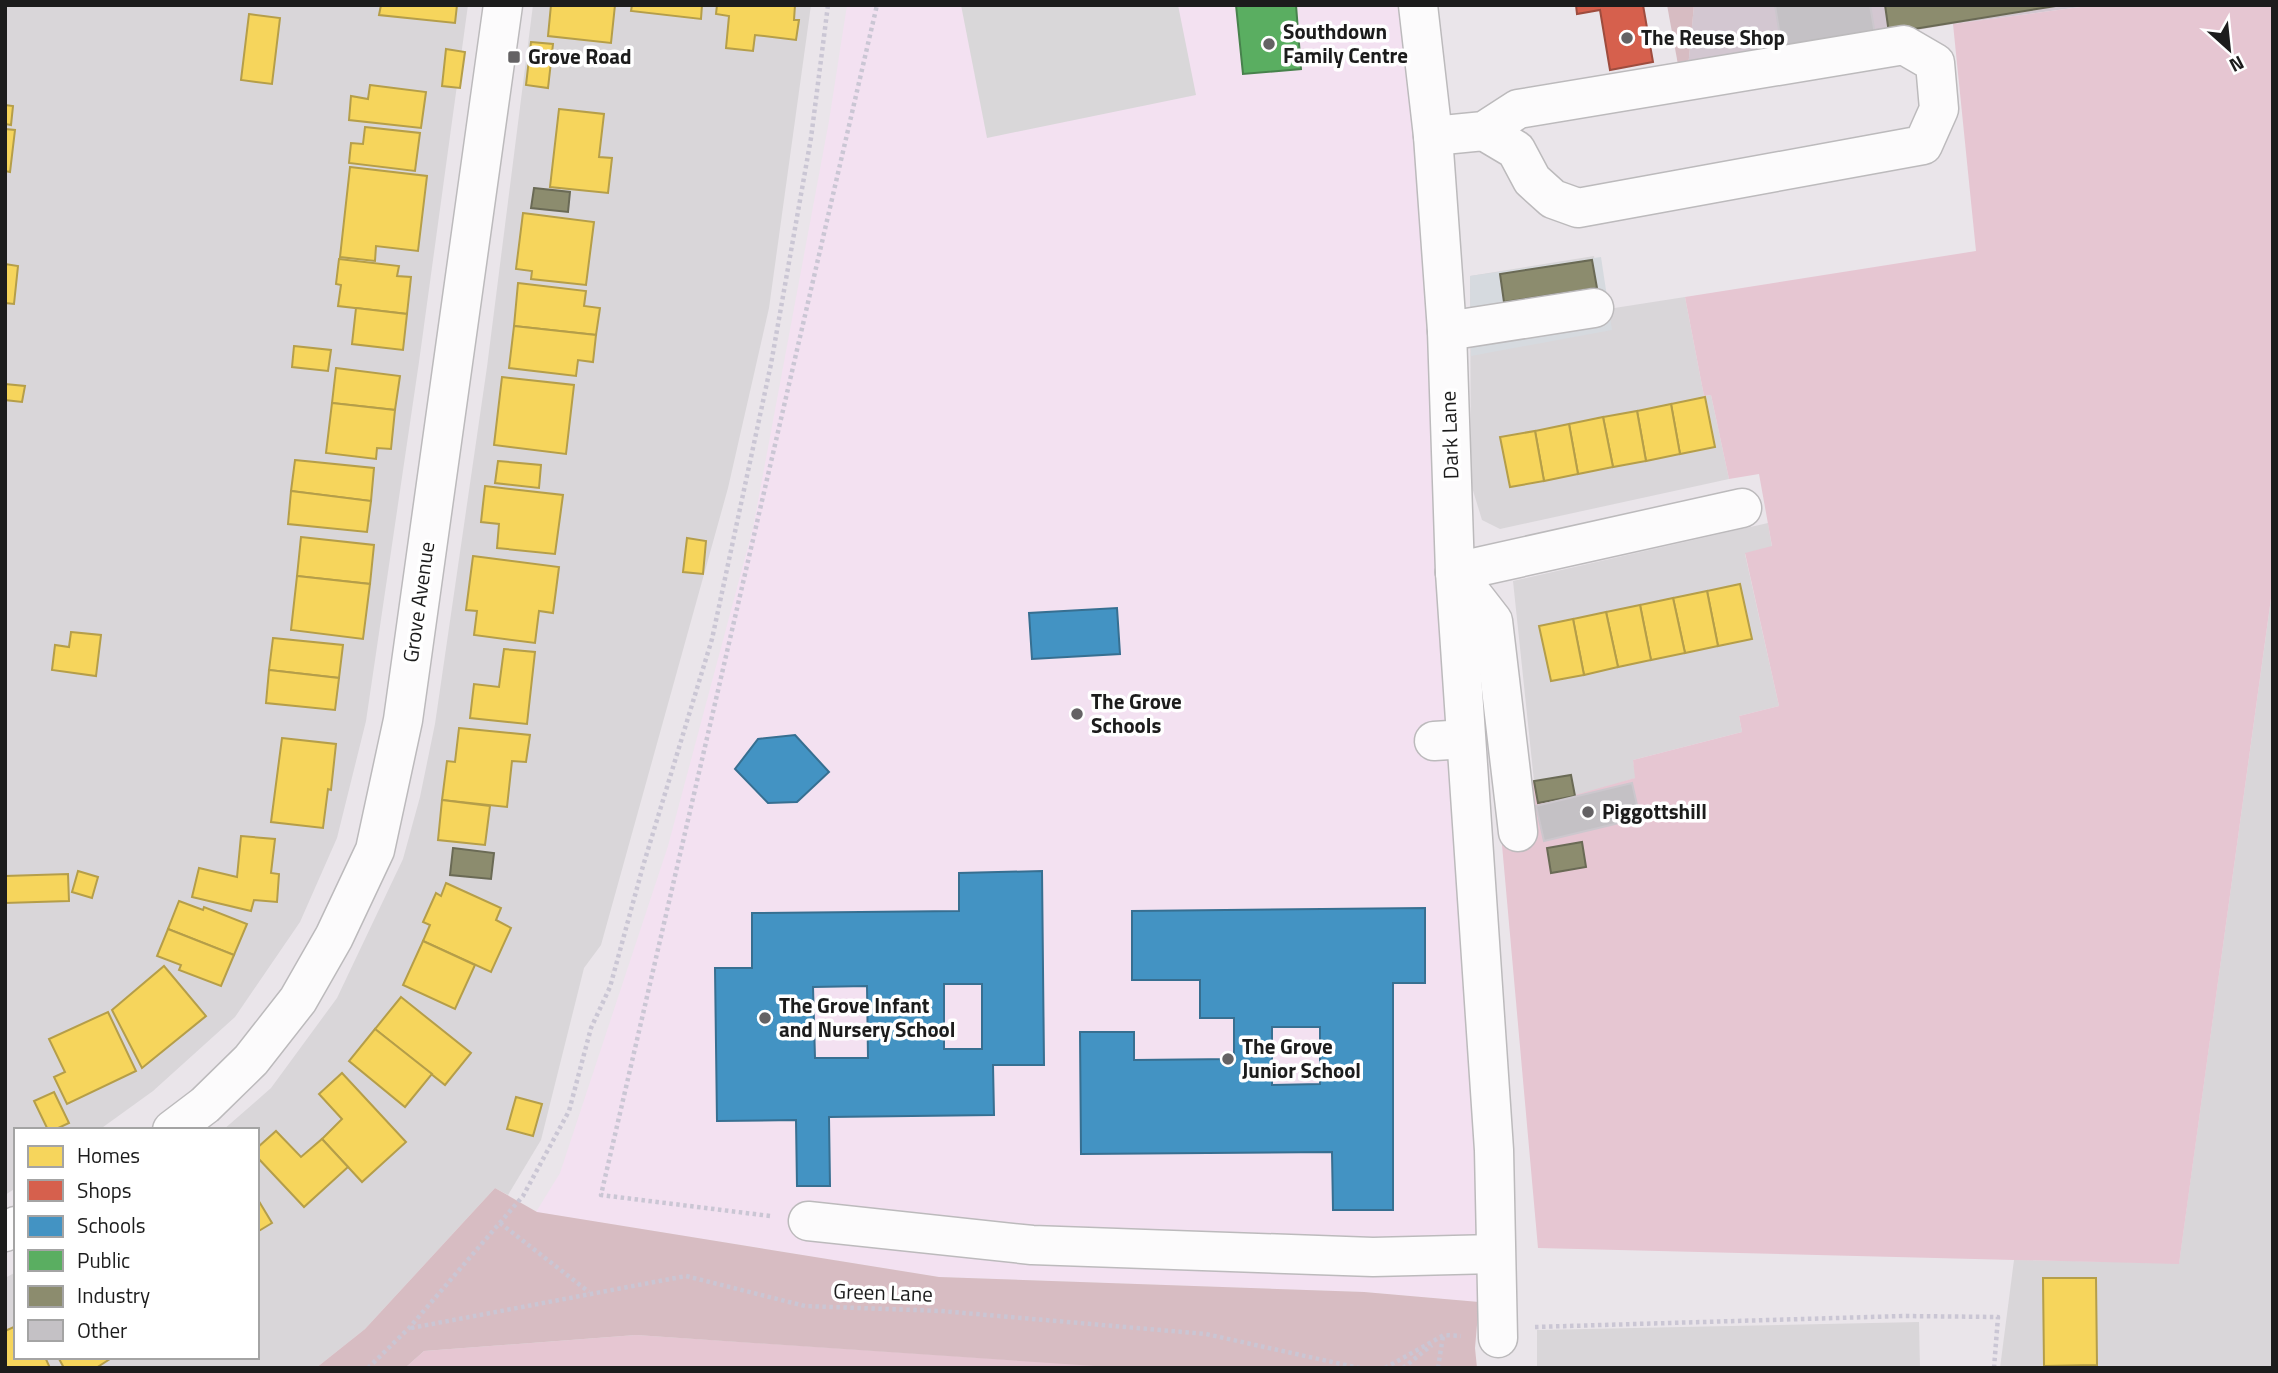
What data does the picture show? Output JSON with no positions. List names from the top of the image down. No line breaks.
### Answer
{"streets":{"street":["Dark Lane","Grove Avenue"],"path":["Green Lane"]},"places":{"other":["The Reuse Shop","Southdown Family Centre","The Grove Schools","Piggottshill","The Grove Infant and Nursery School","The Grove Junior School"],"transit":["Grove Road"]},"legend":["Homes","Shops","Schools","Public","Industry","Other"],"north":"bottom right"}
